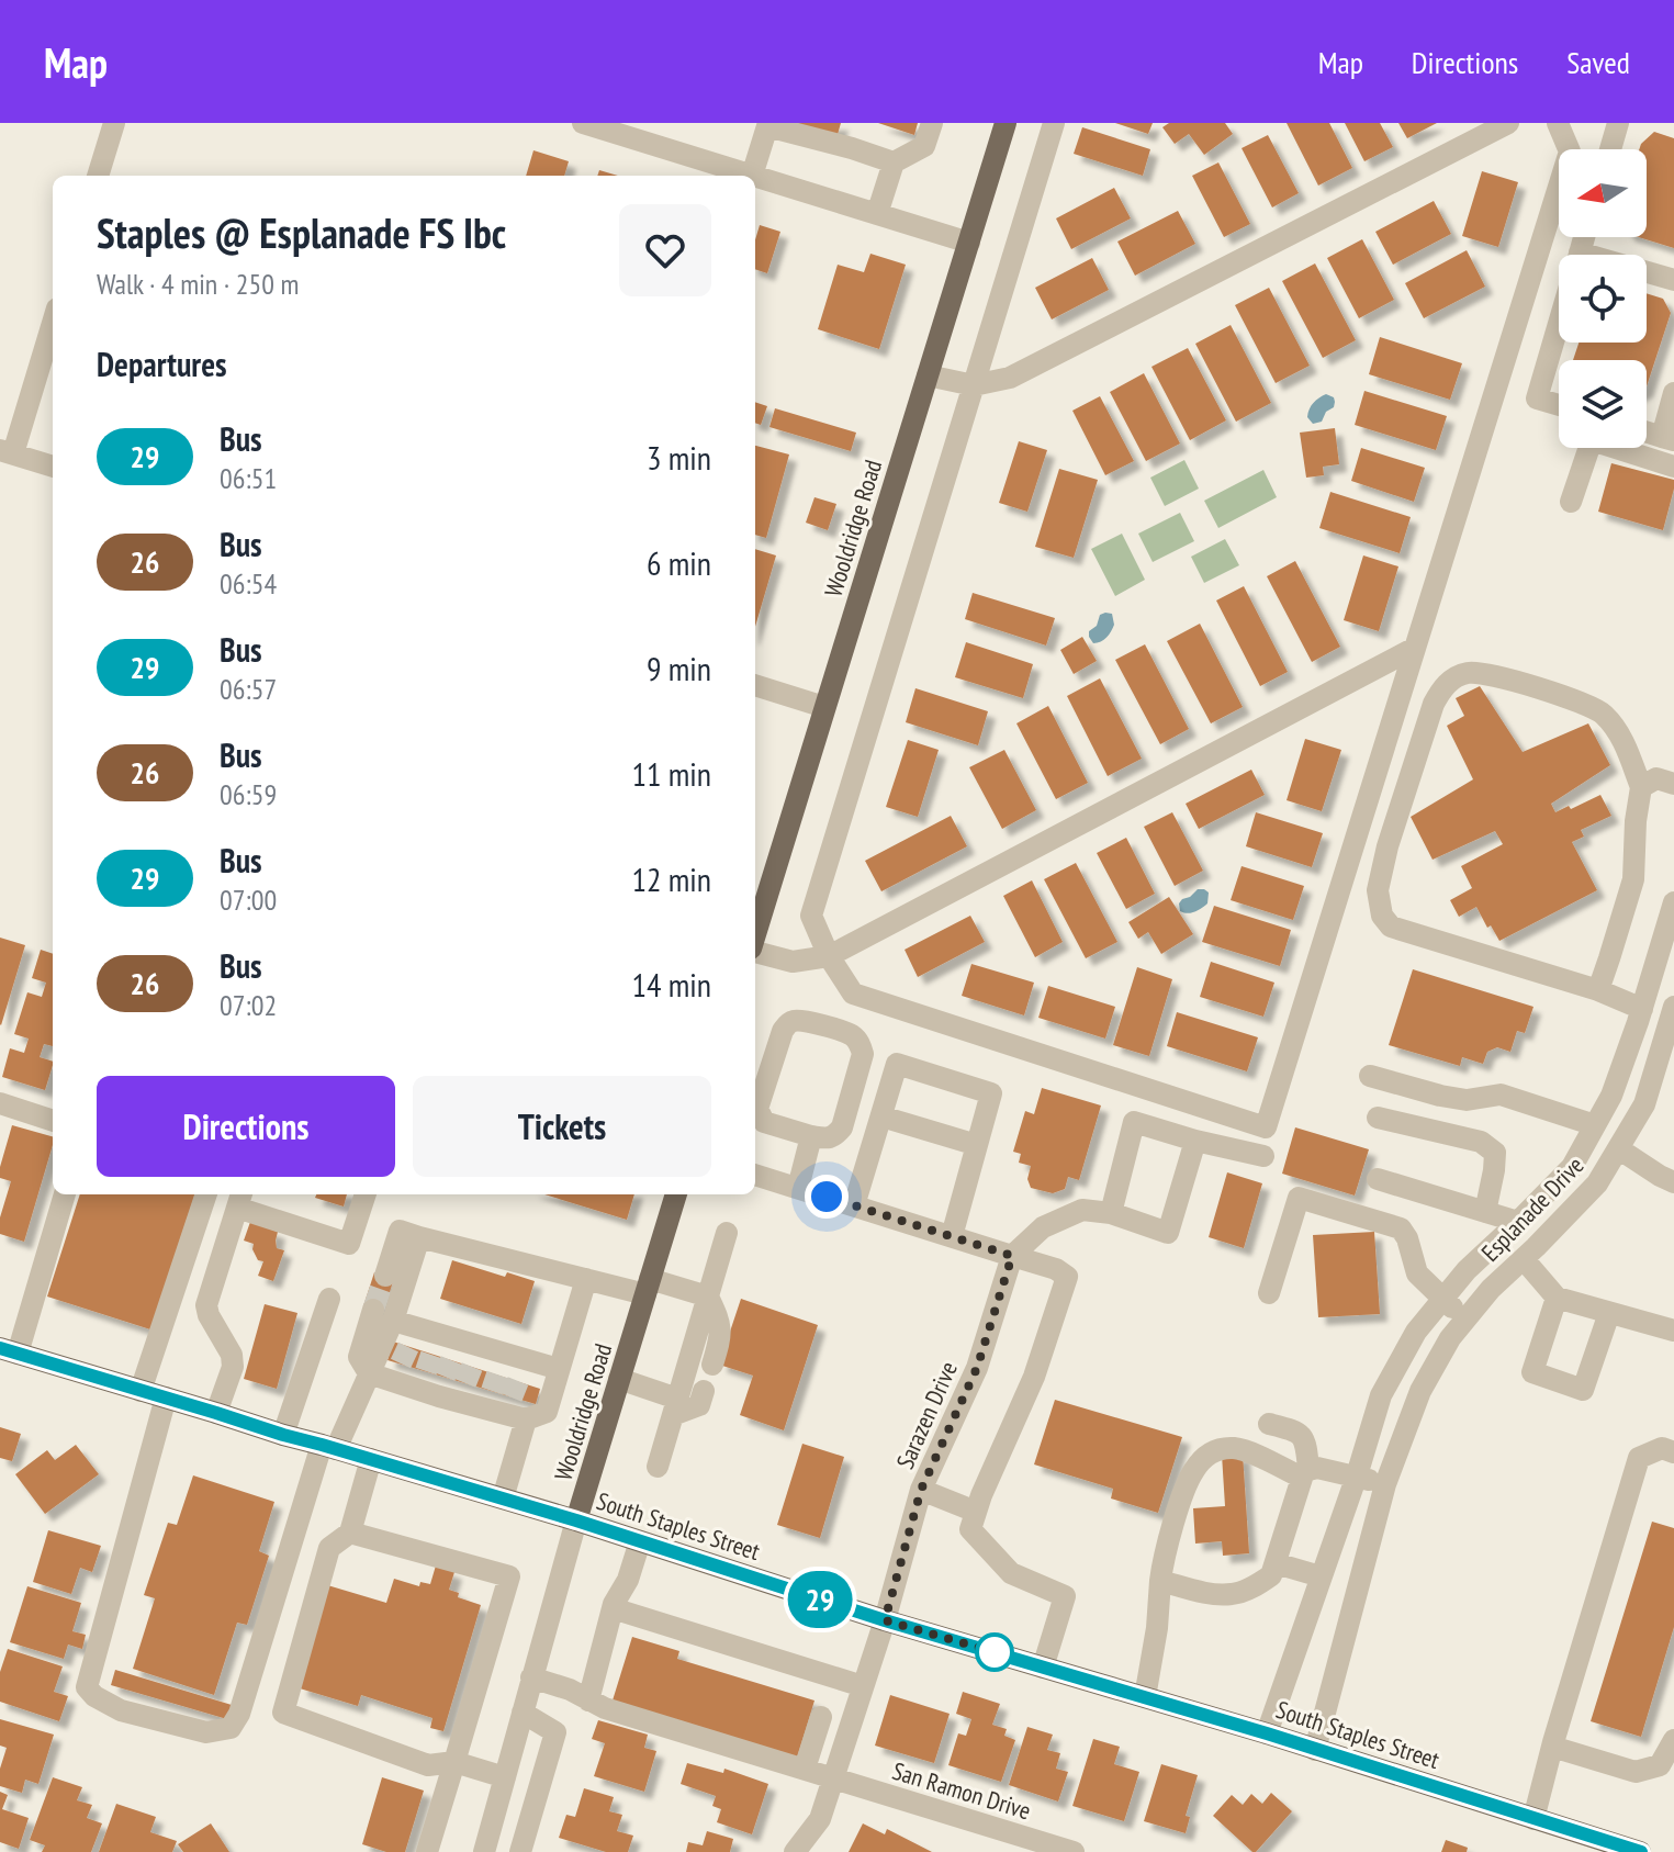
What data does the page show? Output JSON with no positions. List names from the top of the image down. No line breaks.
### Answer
{"streets":{"main road":["Wooldridge Road","South Staples Street"],"street":["Esplanade Drive","Sarazen Drive","San Ramon Drive"]},"crossings":[["Wooldridge Road","South Staples Street"],["Wooldridge Road","San Ramon Drive"],["Esplanade Drive","South Staples Street"],["Sarazen Drive","South Staples Street"],["Sarazen Drive","San Ramon Drive"]],"lines":["bus line 29"],"north":"left","page":{"header":"Map","nav":["Map","Directions","Saved"],"on_map":"29","heading":[["Staples @ Esplanade FS Ibc","Walk · 4 min · 250 m"],"Departures"],"list":[{"mark":"29","name":"Bus","note":"06:51","value":"3 min"},{"mark":"26","name":"Bus","note":"06:54","value":"6 min"},{"mark":"29","name":"Bus","note":"06:57","value":"9 min"},{"mark":"26","name":"Bus","note":"06:59","value":"11 min"},{"mark":"29","name":"Bus","note":"07:00","value":"12 min"},{"mark":"26","name":"Bus","note":"07:02","value":"14 min"}],"buttons":["Directions","Tickets"]}}
